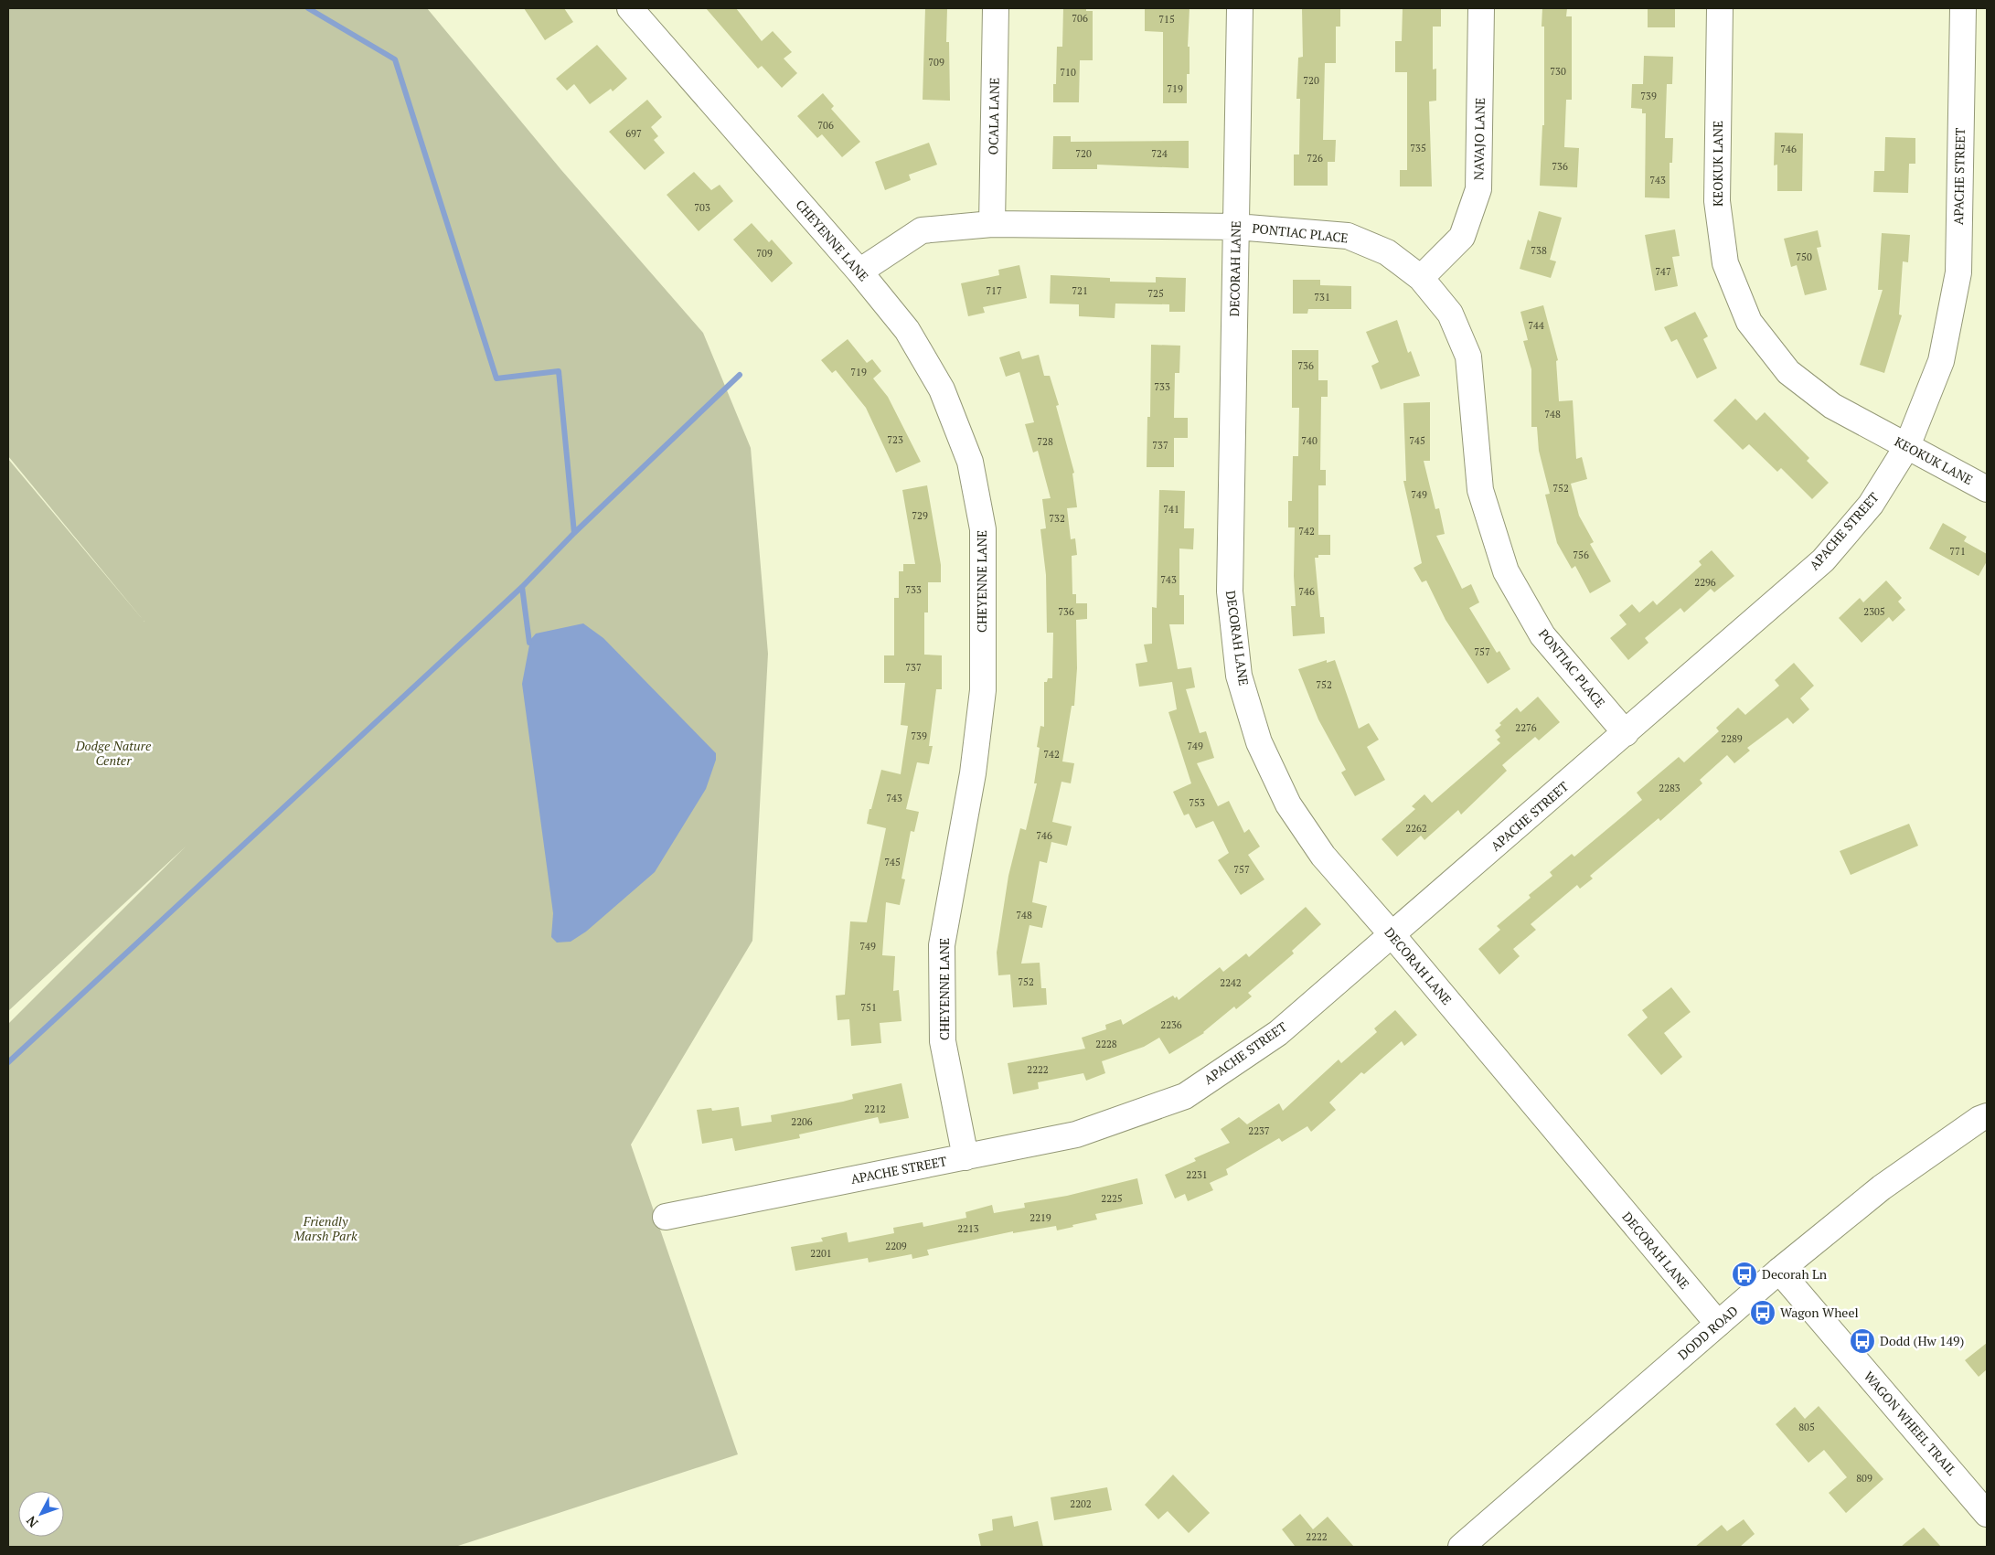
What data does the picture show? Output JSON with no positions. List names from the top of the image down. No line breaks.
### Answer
{"streets":{"street":["OCALA LANE","NAVAJO LANE","KEOKUK LANE","APACHE STREET","PONTIAC PLACE","CHEYENNE LANE","DECORAH LANE","DODD ROAD","WAGON WHEEL TRAIL"]},"crossings":[["OCALA LANE","PONTIAC PLACE"],["NAVAJO LANE","PONTIAC PLACE"],["KEOKUK LANE","APACHE STREET"],["APACHE STREET","PONTIAC PLACE"],["APACHE STREET","CHEYENNE LANE"],["APACHE STREET","DECORAH LANE"],["PONTIAC PLACE","CHEYENNE LANE"],["PONTIAC PLACE","DECORAH LANE"],["DECORAH LANE","DODD ROAD"],["DODD ROAD","WAGON WHEEL TRAIL"]],"parks":["Dodge Nature Center","Friendly Marsh Park"],"places":{"bus stop":["Decorah Ln","Wagon Wheel","Dodd (Hw 149)"]},"house_numbers":["706","715","709","730","710","720","719","739","706","697","735","746","720","724","726","736","743","703","738","709","750","747","717","721","725","731","744","736","719","733","748","723","740","745","728","737","752","749","741","729","732","742","771","756","743","2296","733","746","736","2305","757","737","752","2276","739","2289","749","742","2283","743","753","2262","746","745","757","748","749","752","2242","751","2236","2228","2222","2212","2206","2237","2231","2225","2219","2213","2209","2201","805","809","2202","2222"],"north":"bottom left"}
